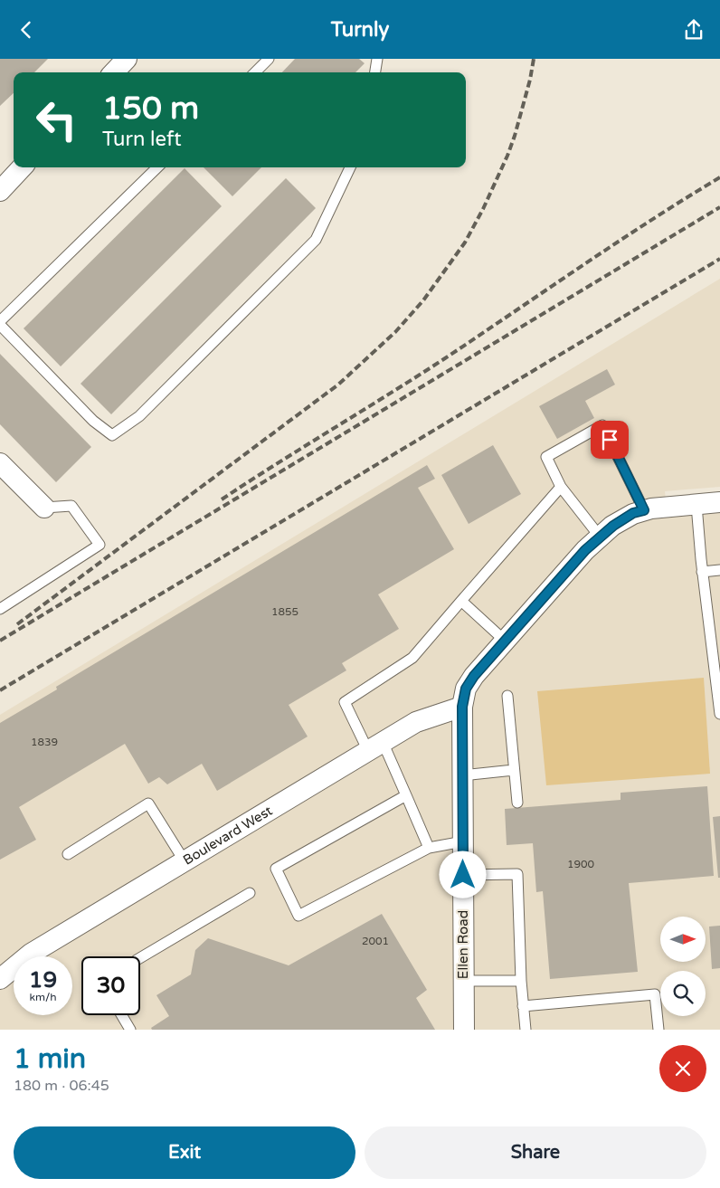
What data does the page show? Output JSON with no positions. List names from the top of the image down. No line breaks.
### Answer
{"streets":{"street":["Boulevard West","Ellen Road"]},"crossings":[["Boulevard West","Ellen Road"]],"house_numbers":["1855","1839","1900","2001"],"north":"right","page":{"header":"Turnly","turn":["150 m","Turn left"],"speed":"19 km/h","limit":"30","heading":["1 min","180 m · 06:45"],"buttons":["Exit","Share"]}}
